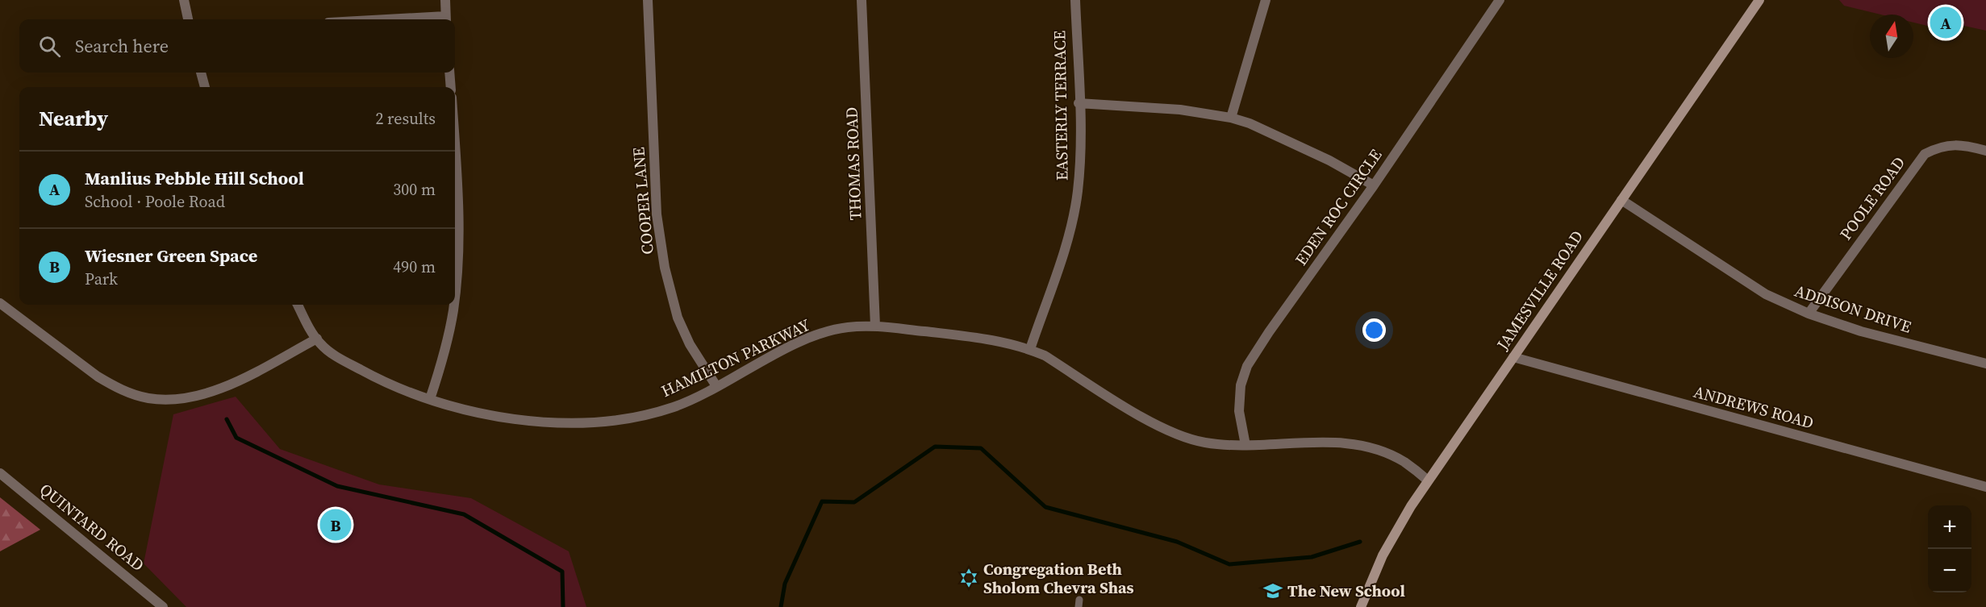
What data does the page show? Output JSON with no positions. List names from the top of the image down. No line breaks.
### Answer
{"streets":{"street":["EASTERLY TERRACE","THOMAS ROAD","POOLE ROAD","COOPER LANE","EDEN ROC CIRCLE","JAMESVILLE ROAD","ADDISON DRIVE","HAMILTON PARKWAY","ANDREWS ROAD","QUINTARD ROAD"]},"crossings":[["EASTERLY TERRACE","HAMILTON PARKWAY"],["THOMAS ROAD","HAMILTON PARKWAY"],["POOLE ROAD","ADDISON DRIVE"],["COOPER LANE","HAMILTON PARKWAY"],["EDEN ROC CIRCLE","HAMILTON PARKWAY"],["JAMESVILLE ROAD","ADDISON DRIVE"],["JAMESVILLE ROAD","HAMILTON PARKWAY"],["JAMESVILLE ROAD","ANDREWS ROAD"]],"places":{"synagogue":["Congregation Beth Sholom Chevra Shas"],"school or university":["The New School"]},"north":"top","page":{"pins":["A","B"],"search":"Search here","heading":["Nearby","2 results"],"list":[{"mark":"A","name":"Manlius Pebble Hill School","note":"School · Poole Road","value":"300 m"},{"mark":"B","name":"Wiesner Green Space","note":"Park","value":"490 m"}],"map_buttons":["+","−"]}}
